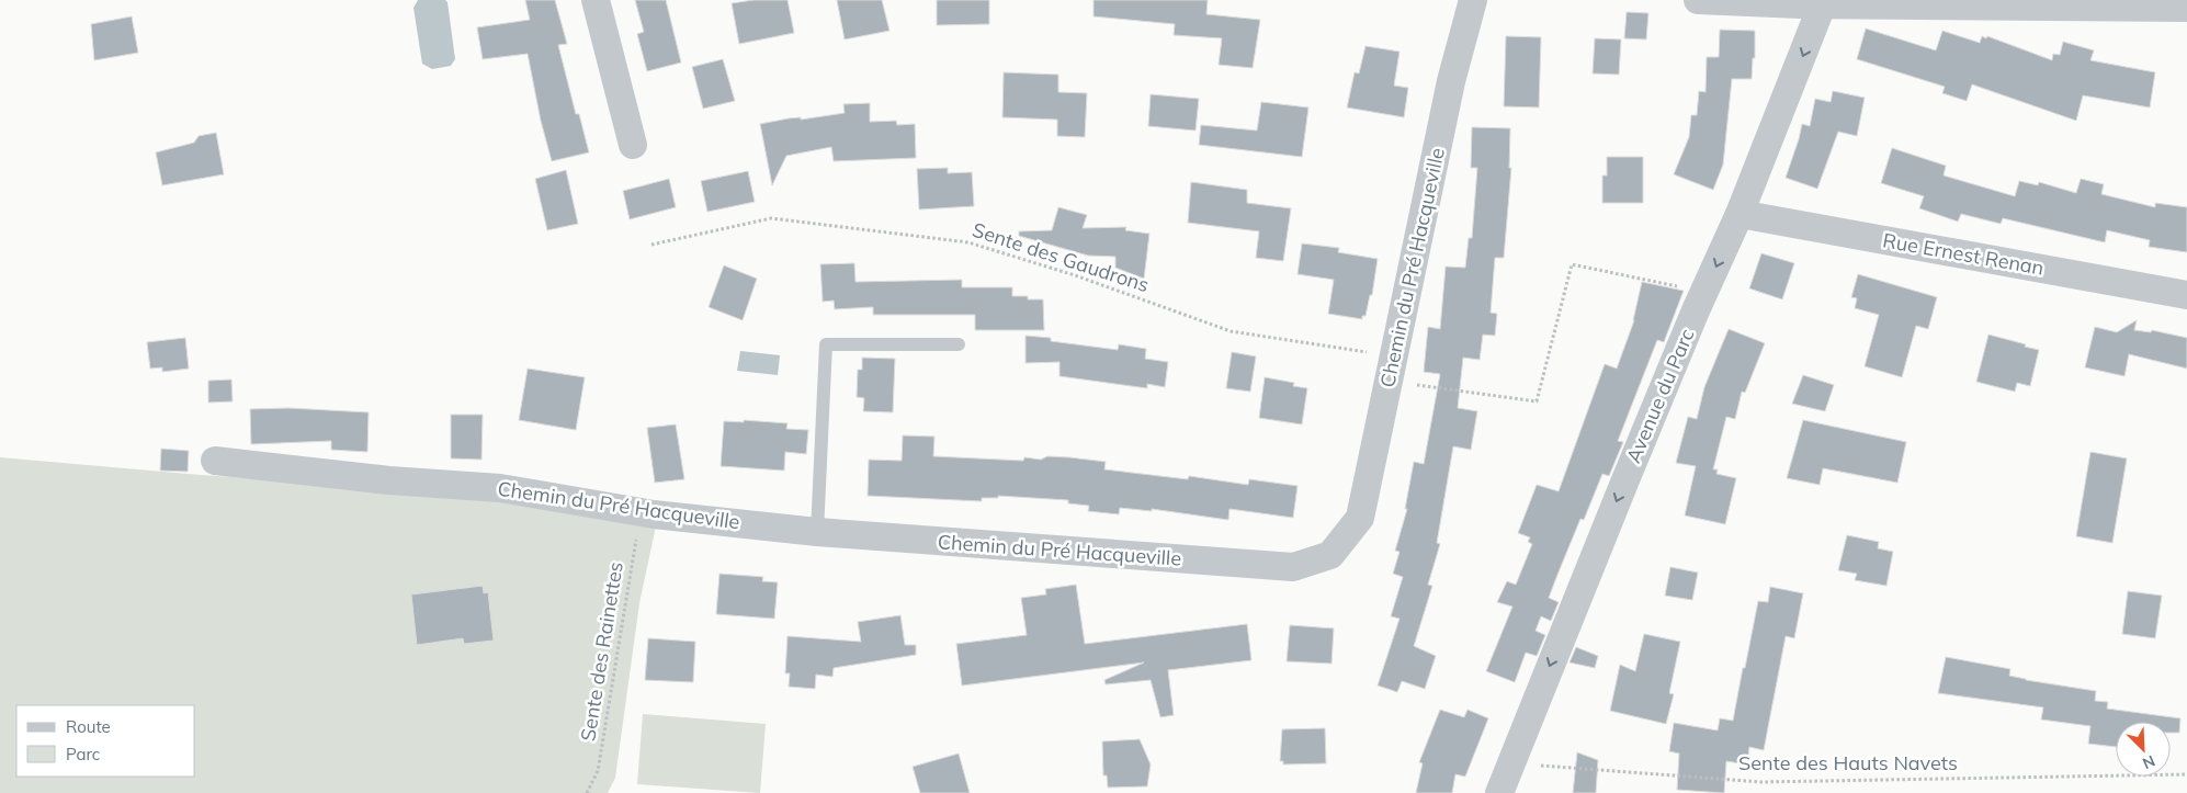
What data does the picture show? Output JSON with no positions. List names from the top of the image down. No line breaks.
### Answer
{"streets":{"street":["Rue Ernest Renan","Chemin du Pré Hacqueville","Avenue du Parc"],"path":["Sente des Gaudrons","Sente des Rainettes","Sente des Hauts Navets"]},"crossings":[["Rue Ernest Renan","Avenue du Parc"],["Sente des Gaudrons","Chemin du Pré Hacqueville"],["Sente des Gaudrons","Avenue du Parc"],["Chemin du Pré Hacqueville","Sente des Rainettes"],["Avenue du Parc","Sente des Hauts Navets"]],"one_way":["Avenue du Parc"],"legend":["Route","Parc"],"north":"bottom right"}
